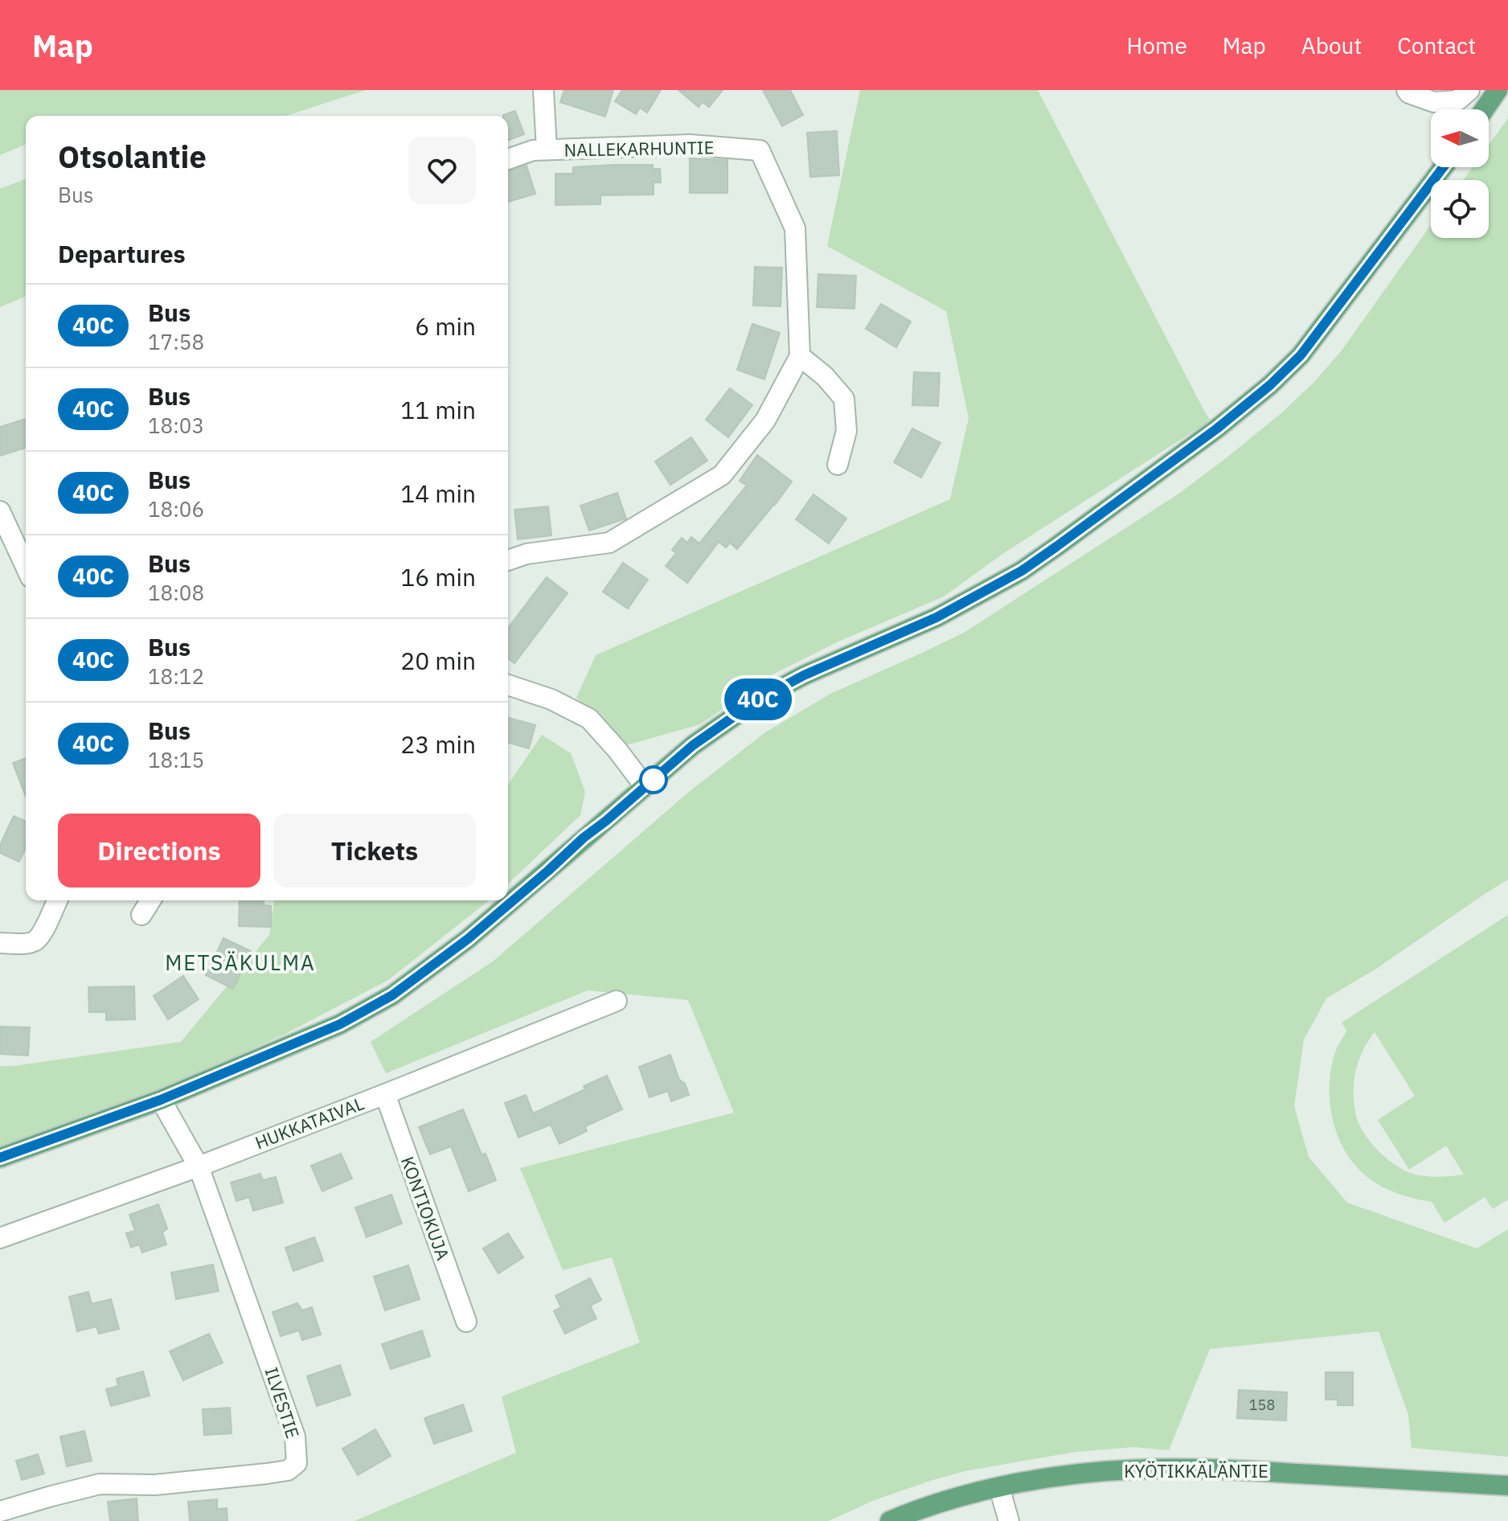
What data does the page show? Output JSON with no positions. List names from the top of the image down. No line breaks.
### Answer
{"streets":{"main road":["KYÖTIKKÄLÄNTIE"],"street":["NALLEKARHUNTIE","HUKKATAIVAL","KONTIOKUJA","ILVESTIE"]},"crossings":[["HUKKATAIVAL","KONTIOKUJA"],["HUKKATAIVAL","ILVESTIE"]],"districts":["METSÄKULMA"],"lines":["bus line 40C"],"house_numbers":["158"],"north":"left","page":{"header":"Map","nav":["Home","Map","About","Contact"],"on_map":"40C","heading":[["Otsolantie","Bus"],"Departures"],"list":[{"mark":"40C","name":"Bus","note":"17:58","value":"6 min"},{"mark":"40C","name":"Bus","note":"18:03","value":"11 min"},{"mark":"40C","name":"Bus","note":"18:06","value":"14 min"},{"mark":"40C","name":"Bus","note":"18:08","value":"16 min"},{"mark":"40C","name":"Bus","note":"18:12","value":"20 min"},{"mark":"40C","name":"Bus","note":"18:15","value":"23 min"}],"buttons":["Directions","Tickets"]}}
